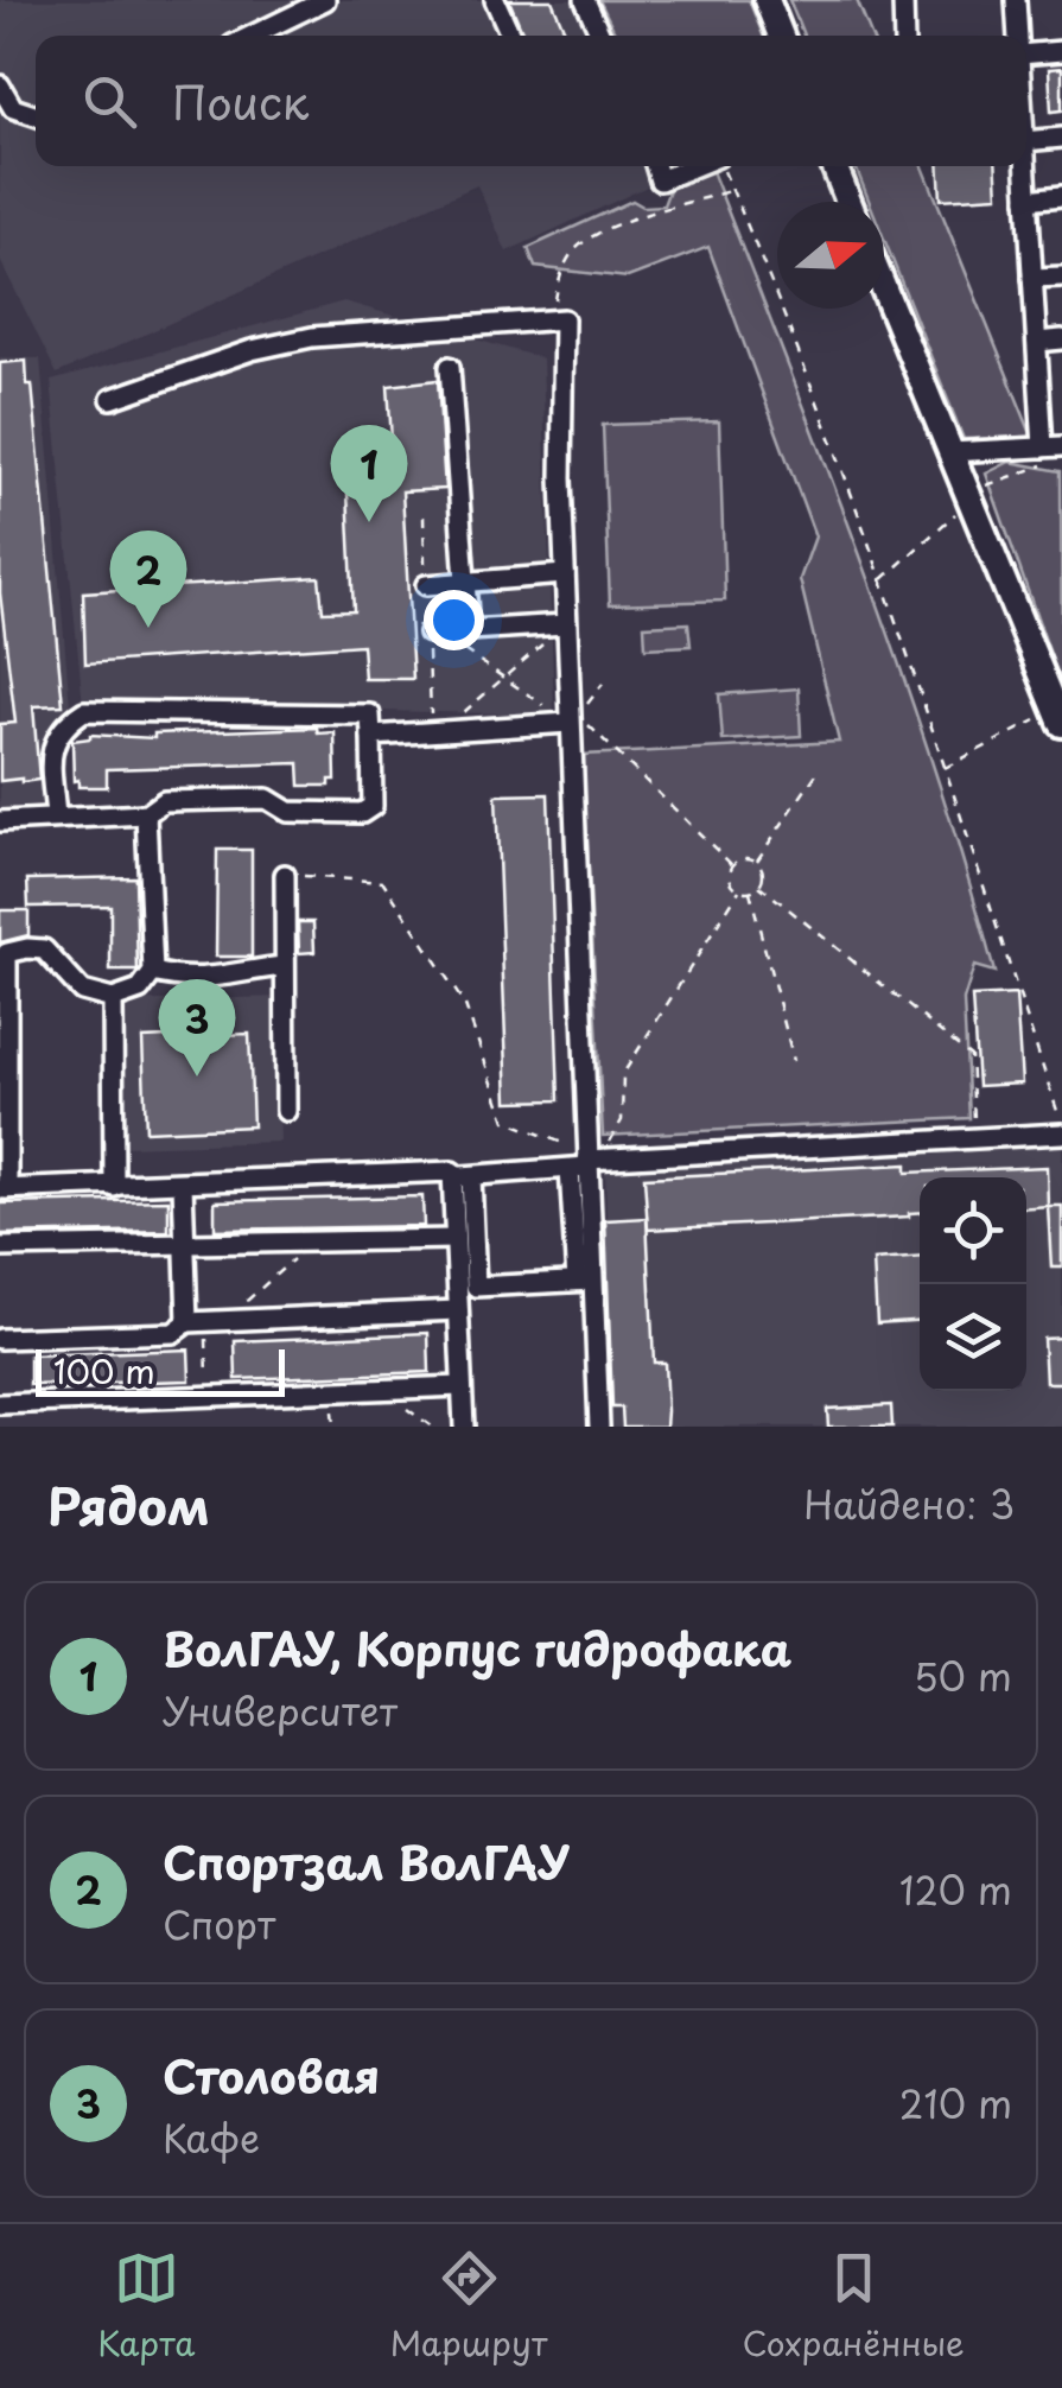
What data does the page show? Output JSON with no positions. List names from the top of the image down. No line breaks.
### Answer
{"scale_bar":"100 m","north":"right","page":{"search":"Поиск","pins":["1","2","3"],"scale":"100 m","heading":["Рядом","Найдено: 3"],"list":[{"mark":"1","name":"ВолГАУ, Корпус гидрофака","note":"Университет","value":"50 m"},{"mark":"2","name":"Спортзал ВолГАУ","note":"Спорт","value":"120 m"},{"mark":"3","name":"Столовая","note":"Кафе","value":"210 m"}],"nav":["Карта","Маршрут","Сохранённые"]}}
